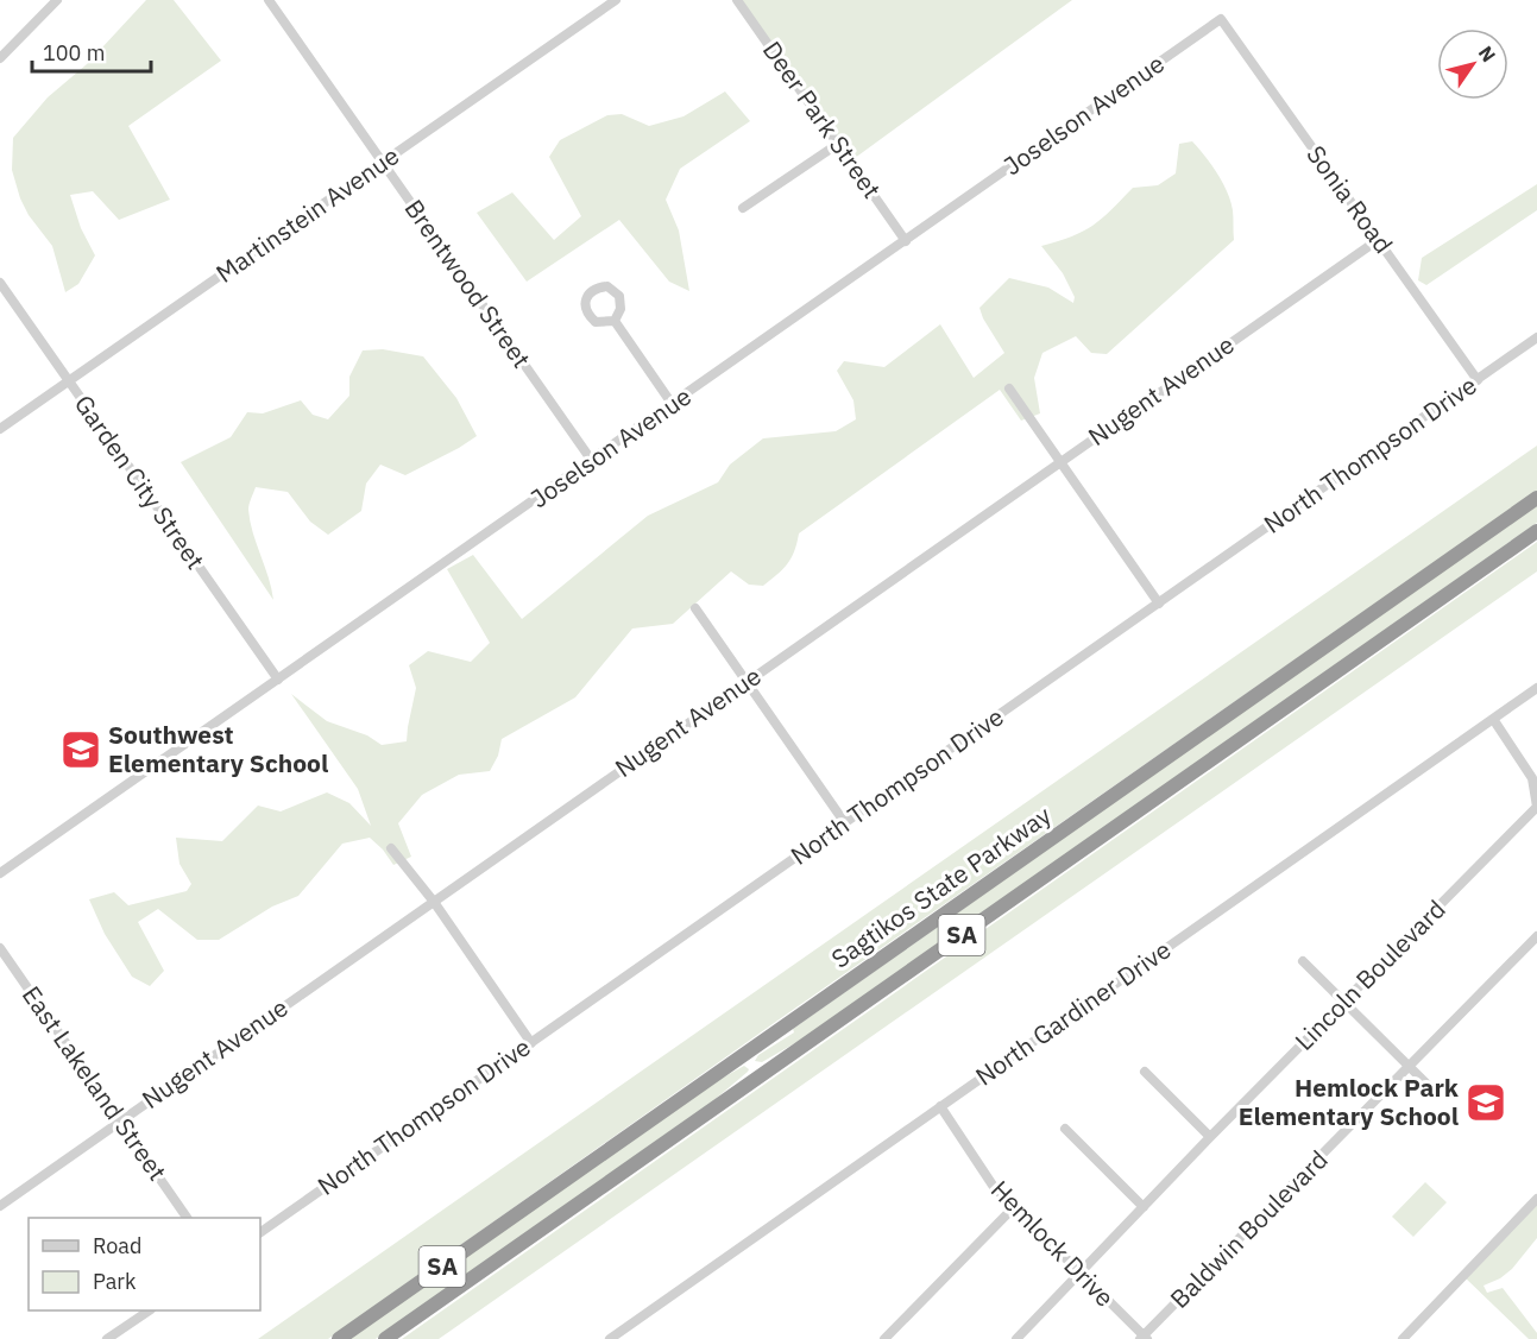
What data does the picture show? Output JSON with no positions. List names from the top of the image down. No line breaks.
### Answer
{"streets":{"highway":["Sagtikos State Parkway","SA"],"street":["Joselson Avenue","Deer Park Street","Sonia Road","Martinstein Avenue","Brentwood Street","Nugent Avenue","North Thompson Drive","Garden City Street","Lincoln Boulevard","North Gardiner Drive","East Lakeland Street","Baldwin Boulevard","Hemlock Drive"]},"crossings":[["Joselson Avenue","Deer Park Street"],["Joselson Avenue","Sonia Road"],["Joselson Avenue","Brentwood Street"],["Joselson Avenue","Garden City Street"],["Sonia Road","Nugent Avenue"],["Sonia Road","North Thompson Drive"],["Martinstein Avenue","Brentwood Street"],["Martinstein Avenue","Garden City Street"],["Nugent Avenue","East Lakeland Street"],["Lincoln Boulevard","North Gardiner Drive"],["Lincoln Boulevard","Hemlock Drive"],["North Gardiner Drive","Hemlock Drive"],["Baldwin Boulevard","Hemlock Drive"]],"places":{"school or university":["Southwest Elementary School","Hemlock Park Elementary School"]},"legend":["Road","Park"],"scale_bar":"100 m","north":"top right"}
